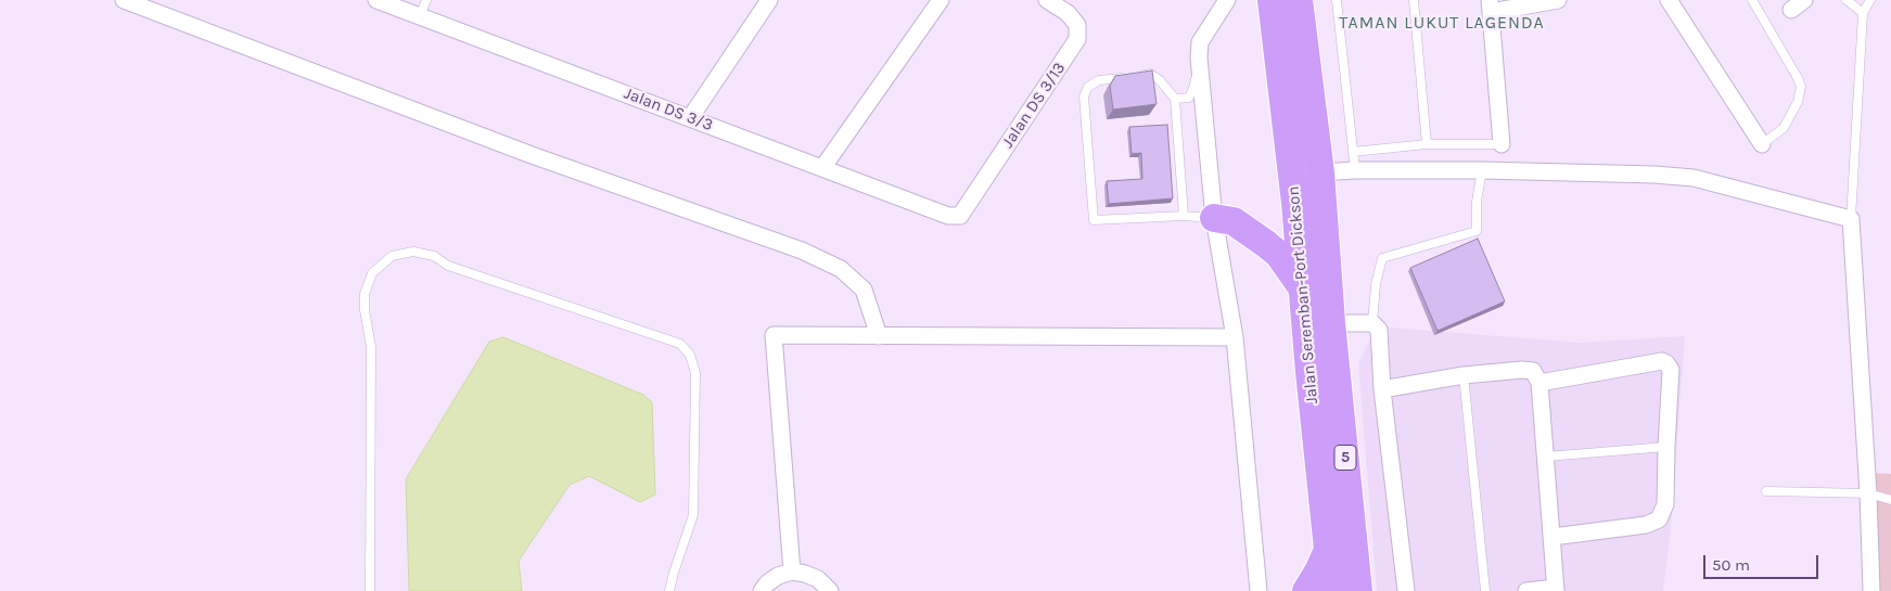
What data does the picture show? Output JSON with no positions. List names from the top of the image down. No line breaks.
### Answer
{"streets":{"highway":["Jalan Seremban-Port Dickson","5"],"street":["Jalan DS 3/13","Jalan DS 3/3"]},"crossings":[["Jalan DS 3/13","Jalan DS 3/3"]],"districts":["TAMAN LUKUT LAGENDA"],"scale_bar":"50 m"}
